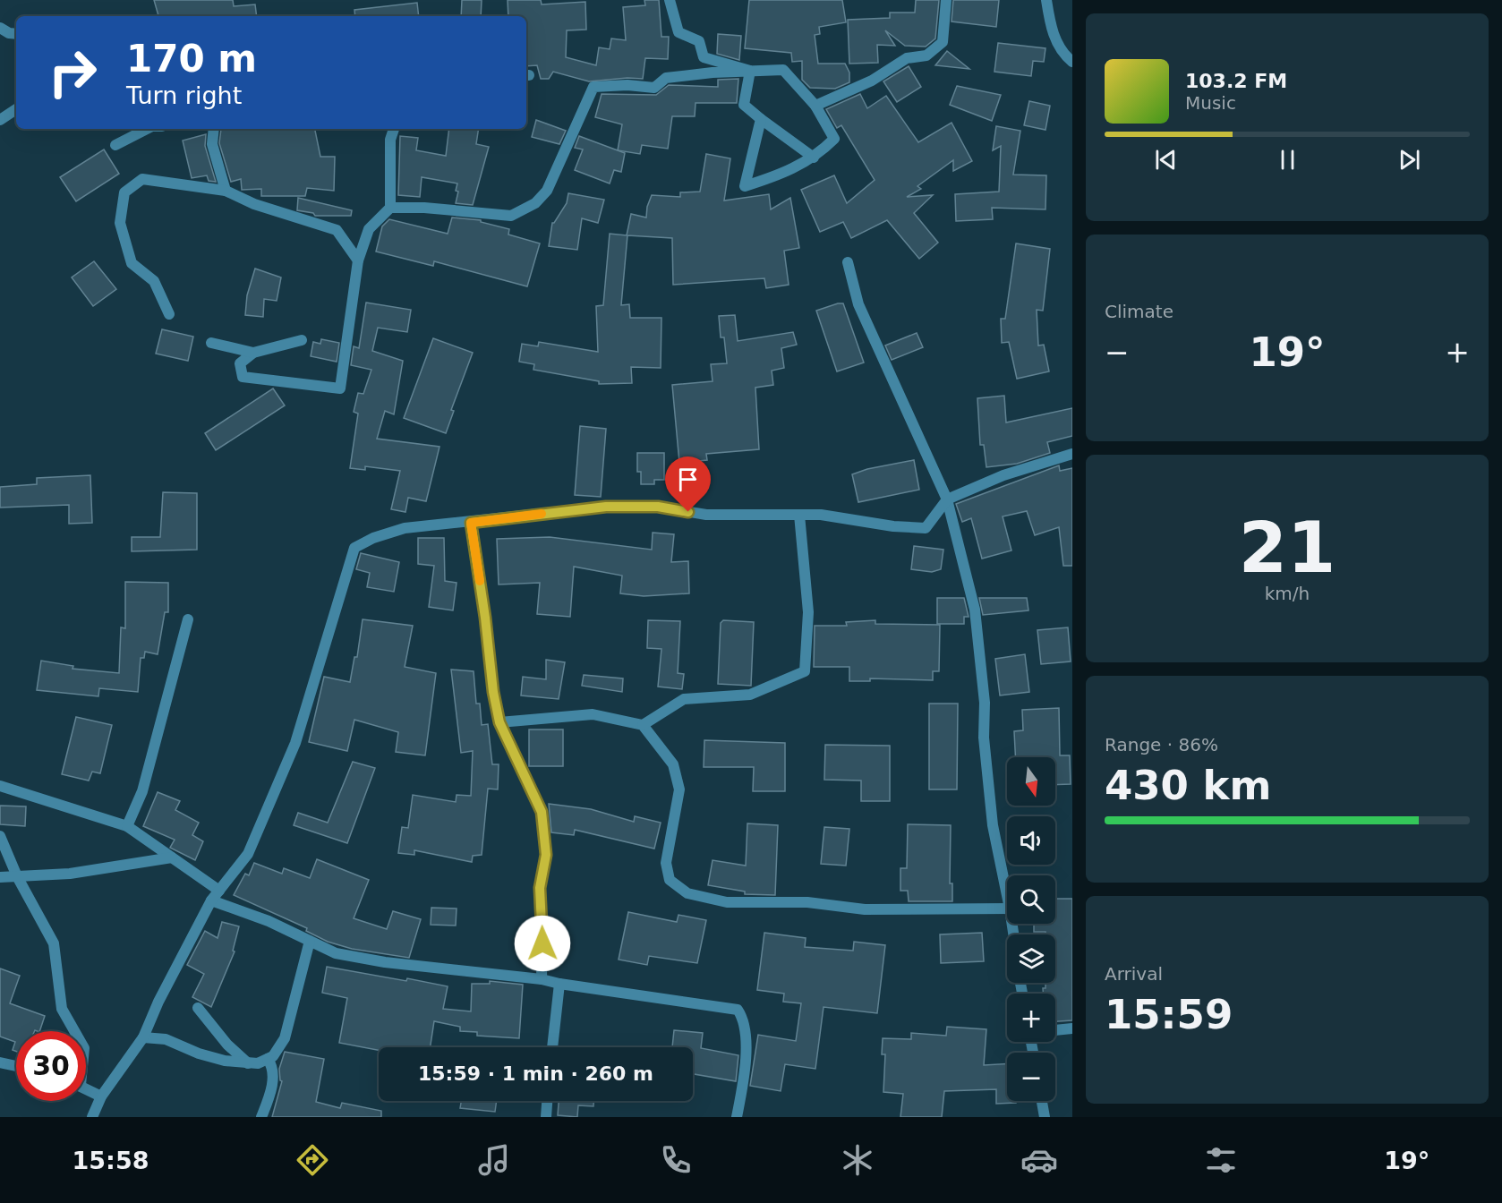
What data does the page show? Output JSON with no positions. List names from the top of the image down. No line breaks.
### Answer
{"north":"bottom","page":{"turn":["170 m","Turn right"],"song":["103.2 FM","Music"],"tile":["Climate",["21","km/h"],["Range · 86%","430 km"],["Arrival","15:59"]],"heat":["−","19°","+"],"map_buttons":["+","−"],"limit":"30","trip":"15:59 · 1 min · 260 m","tabs":["15:58","19°"]}}
